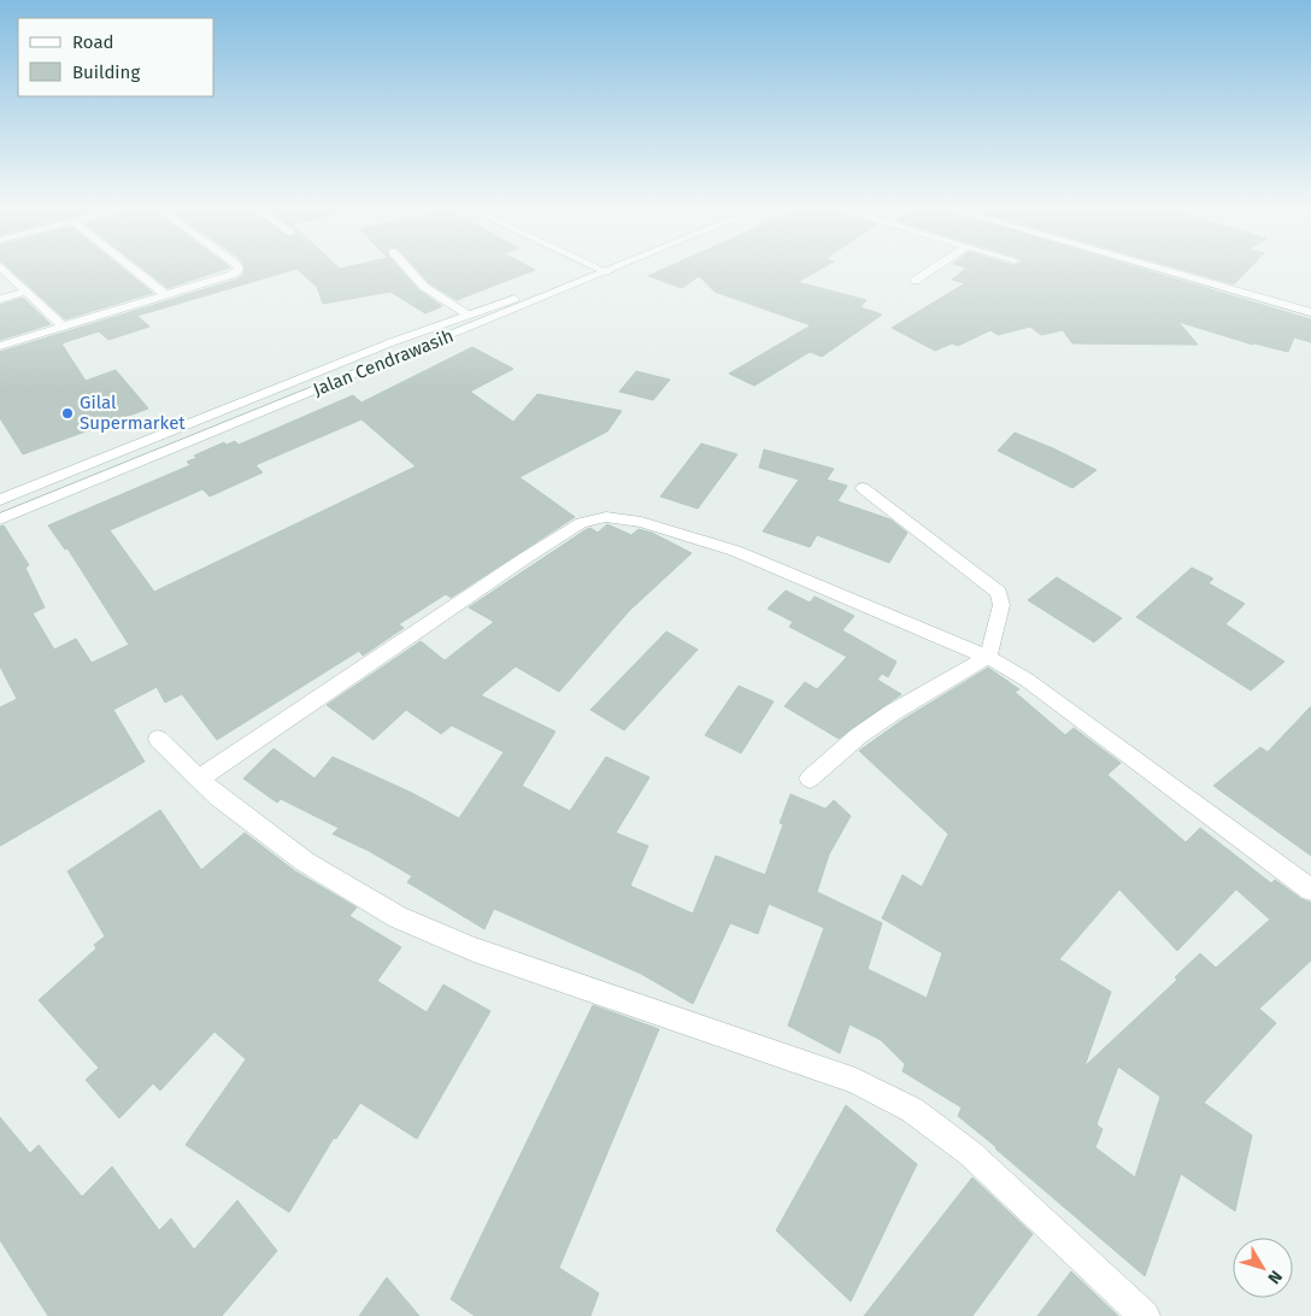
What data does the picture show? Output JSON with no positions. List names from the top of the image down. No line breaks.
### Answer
{"streets":{"street":["Jalan Cendrawasih"]},"places":["Gilal Supermarket"],"legend":["Road","Building"],"north":"bottom right"}
